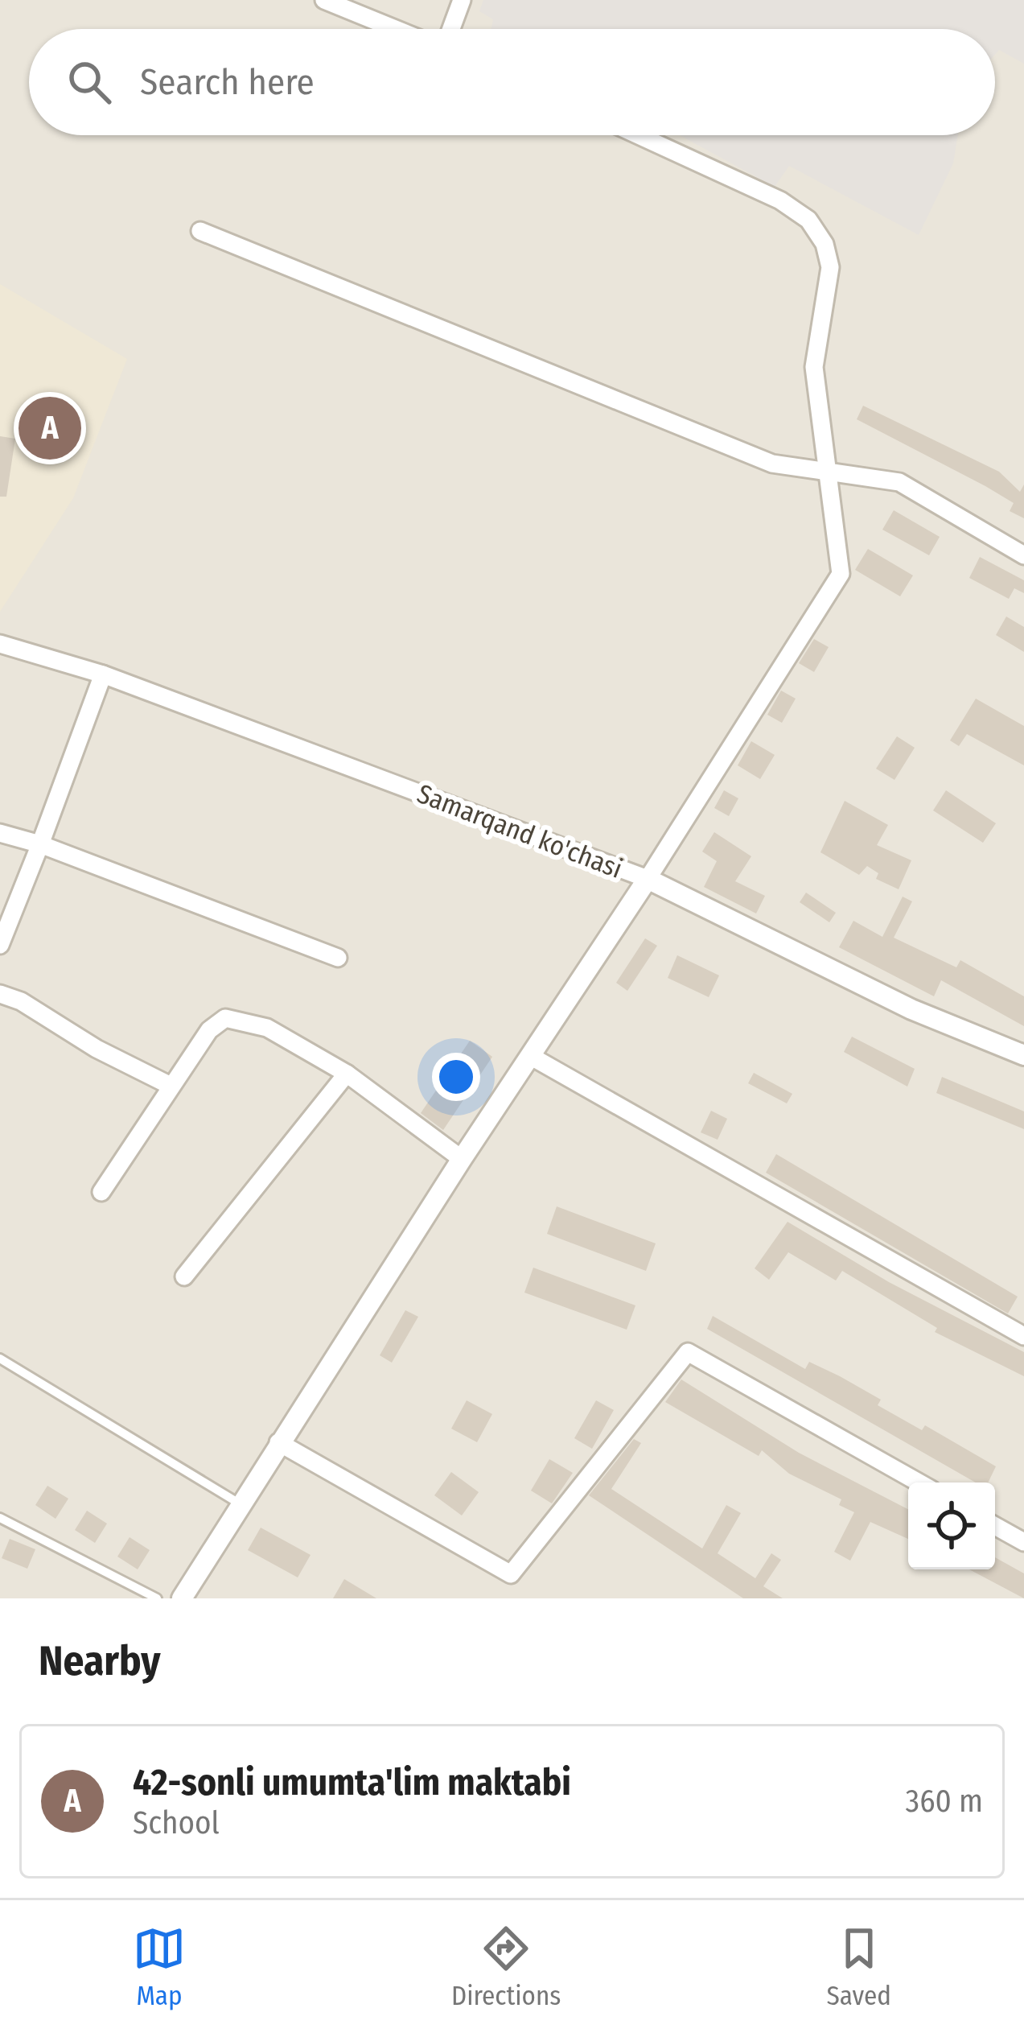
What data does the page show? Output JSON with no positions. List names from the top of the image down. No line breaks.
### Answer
{"streets":{"street":["Samarqand ko'chasi"]},"page":{"search":"Search here","pins":"A","heading":"Nearby","list":[{"mark":"A","name":"42-sonli umumta'lim maktabi","note":"School","value":"360 m"}],"nav":["Map","Directions","Saved"]}}
